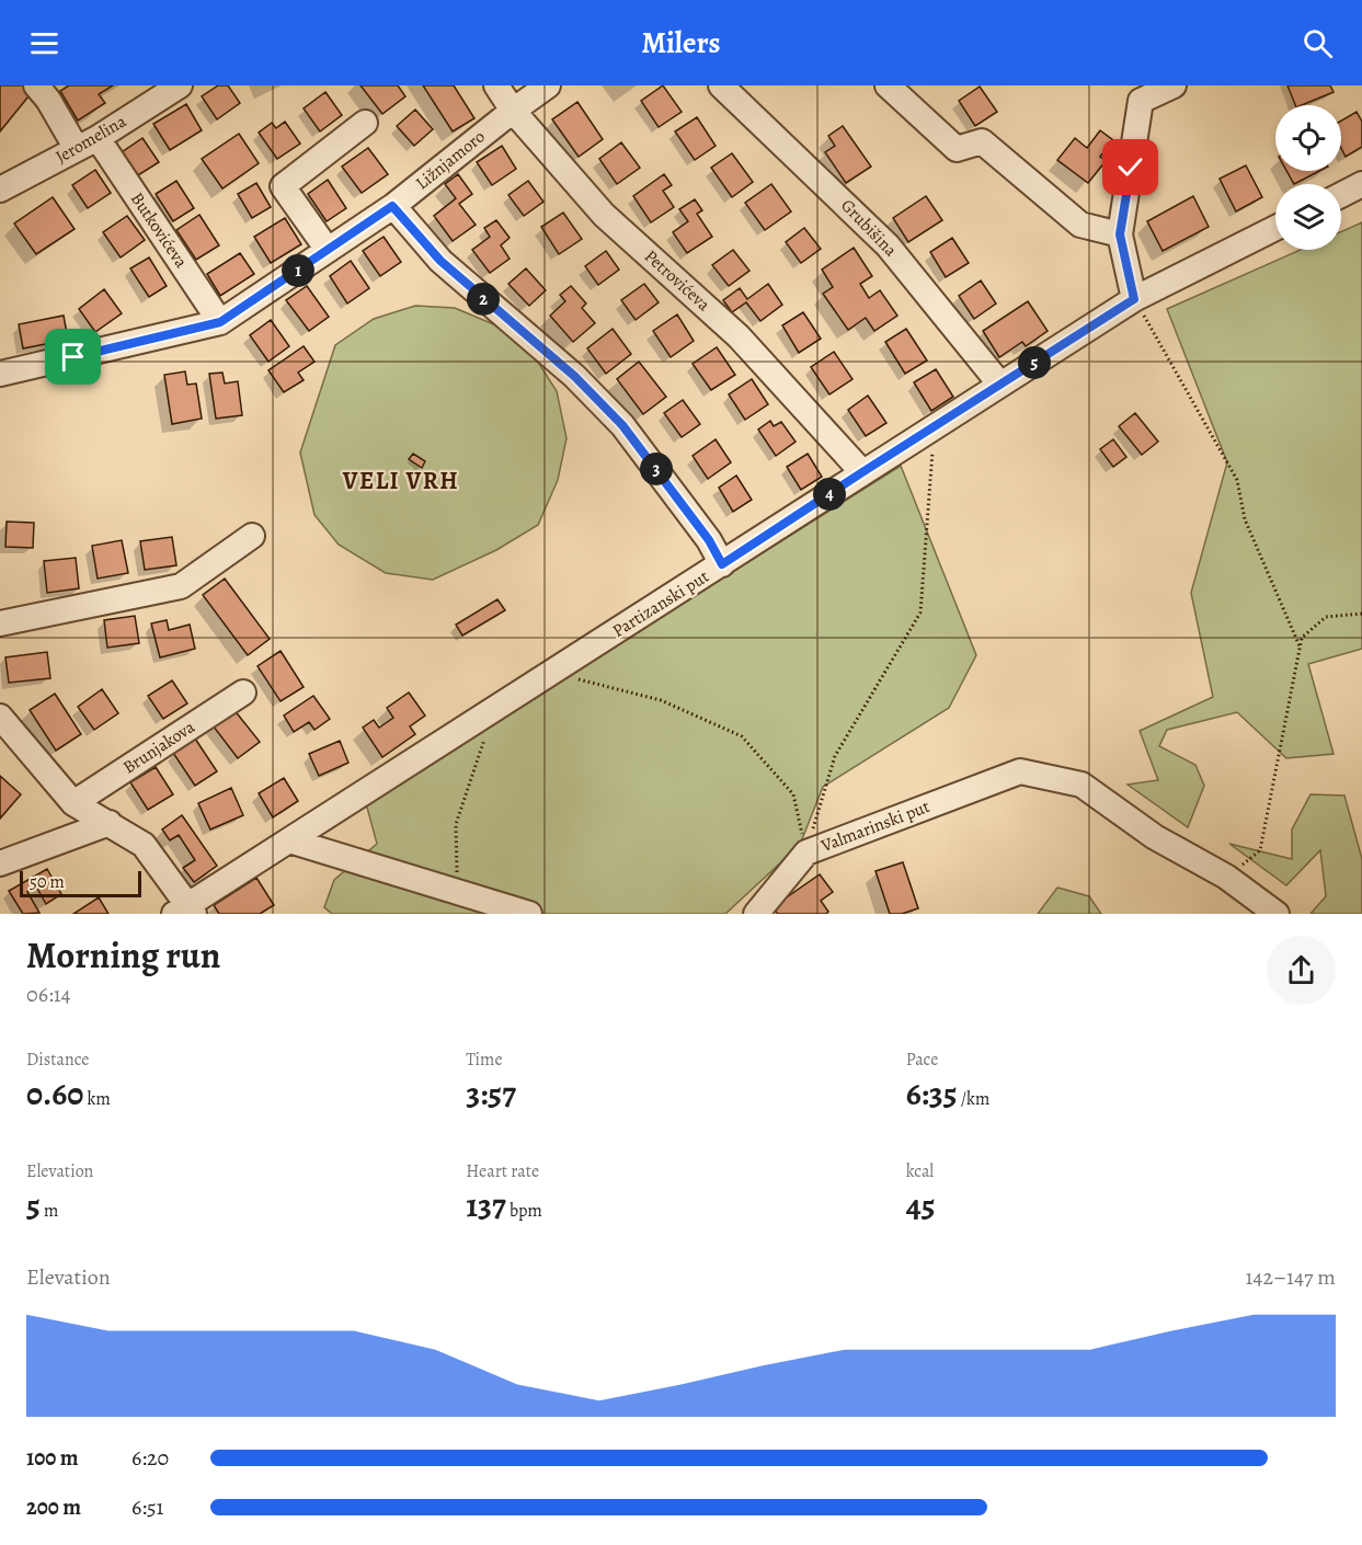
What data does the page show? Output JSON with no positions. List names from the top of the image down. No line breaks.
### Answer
{"streets":{"street":["Jeromelina","Ližnjamoro","Grubišina","Butkovićeva","Petrovićeva","Partizanski put","Brunjakova","Valmarinski put"]},"crossings":[["Jeromelina","Butkovićeva"],["Ližnjamoro","Butkovićeva"],["Ližnjamoro","Petrovićeva"],["Grubišina","Partizanski put"],["Petrovićeva","Partizanski put"]],"districts":["VELI VRH"],"scale_bar":"50 m","page":{"header":"Milers","pins":["1","2","5","3","4"],"scale":"50 m","heading":["Morning run","06:14"],"stats":[["Distance","0.60 km"],["Time","3:57"],["Pace","6:35 /km"],["Elevation","5 m"],["Heart rate","137 bpm"],["kcal","45"]],"chart":["Elevation","142–147 m"],"list":[{"name":"100 m","note":"6:20"},{"name":"200 m","note":"6:51"}]}}
